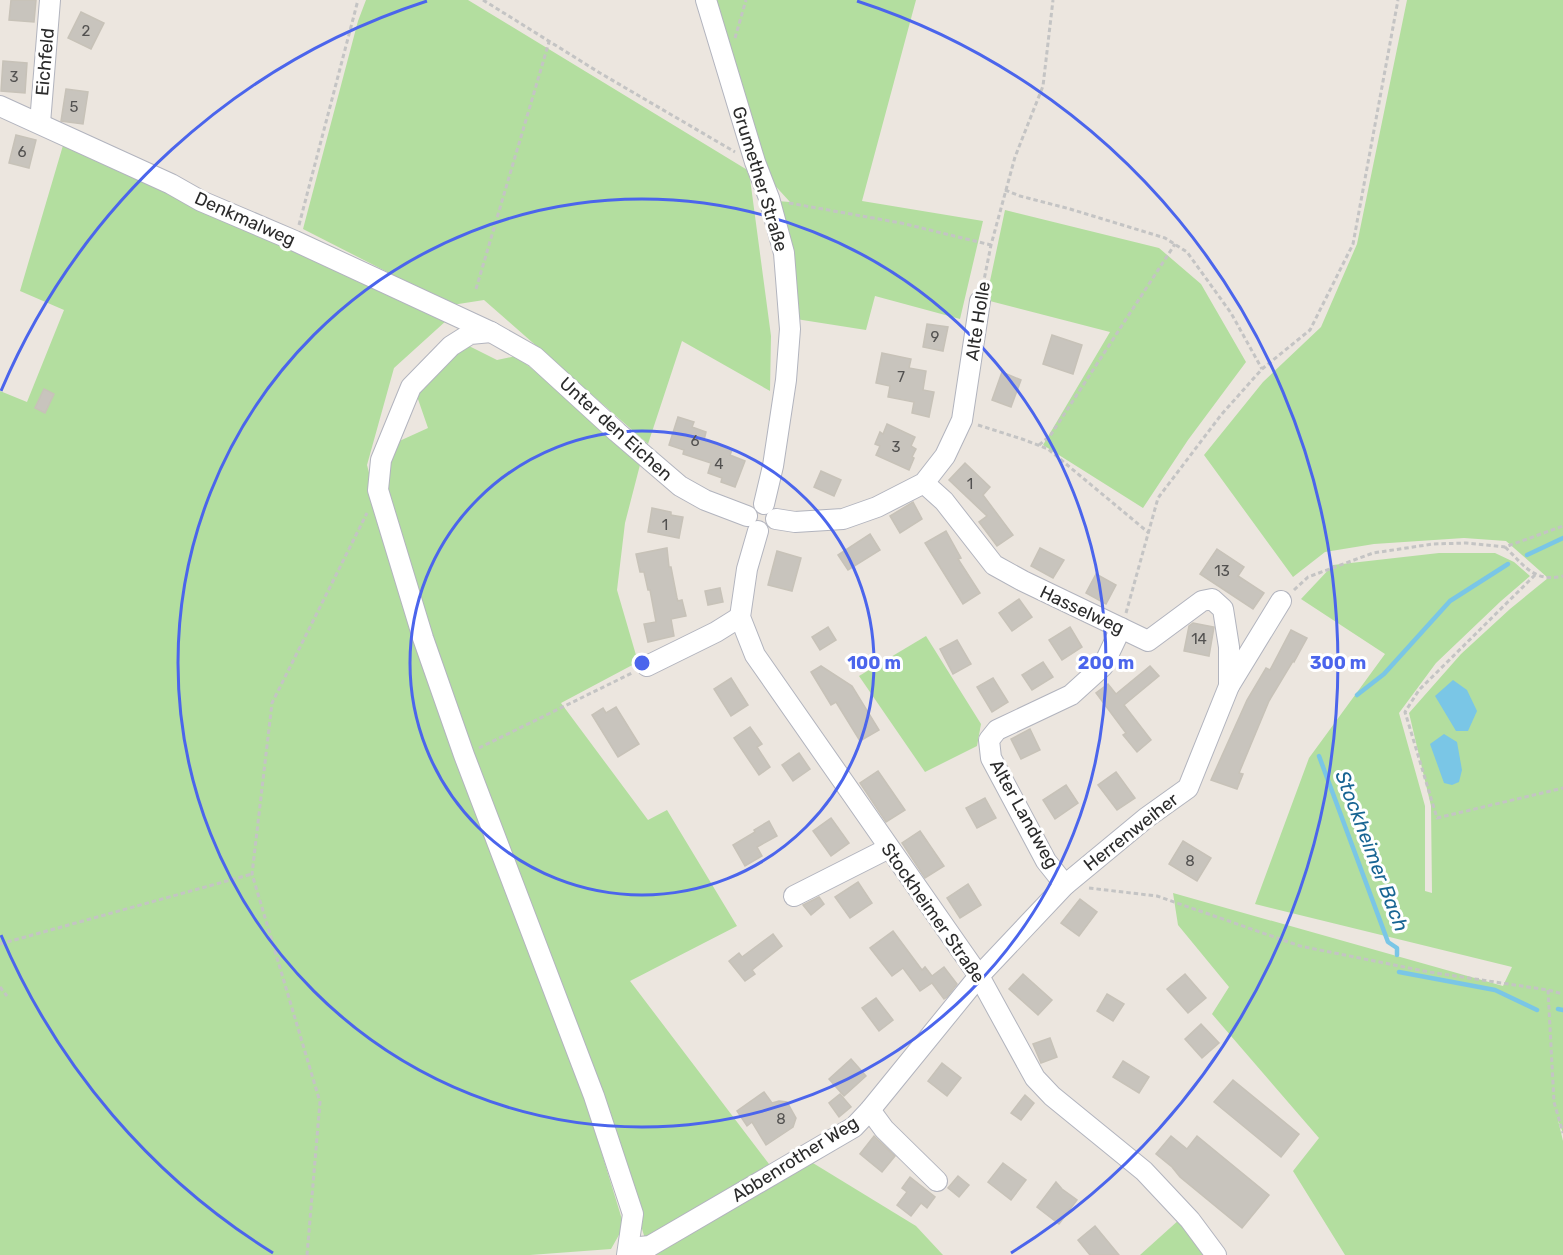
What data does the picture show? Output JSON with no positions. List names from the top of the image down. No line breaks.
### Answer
{"streets":{"street":["Eichfeld","Grumether Straße","Denkmalweg","Alte Holle","Unter den Eichen","Hasselweg","Alter Landweg","Herrenweiher","Stockheimer Straße","Abbenrother Weg"]},"crossings":[["Eichfeld","Denkmalweg"],["Grumether Straße","Alte Holle"],["Denkmalweg","Unter den Eichen"],["Alte Holle","Hasselweg"],["Unter den Eichen","Stockheimer Straße"],["Hasselweg","Alter Landweg"],["Hasselweg","Herrenweiher"],["Alter Landweg","Herrenweiher"],["Herrenweiher","Stockheimer Straße"],["Herrenweiher","Abbenrother Weg"],["Stockheimer Straße","Abbenrother Weg"]],"water":["Stockheimer Bach"],"house_numbers":["2","3","5","6","9","7","6","3","4","1","1","13","14","8","8"],"rings":["100 m","200 m","300 m"]}
